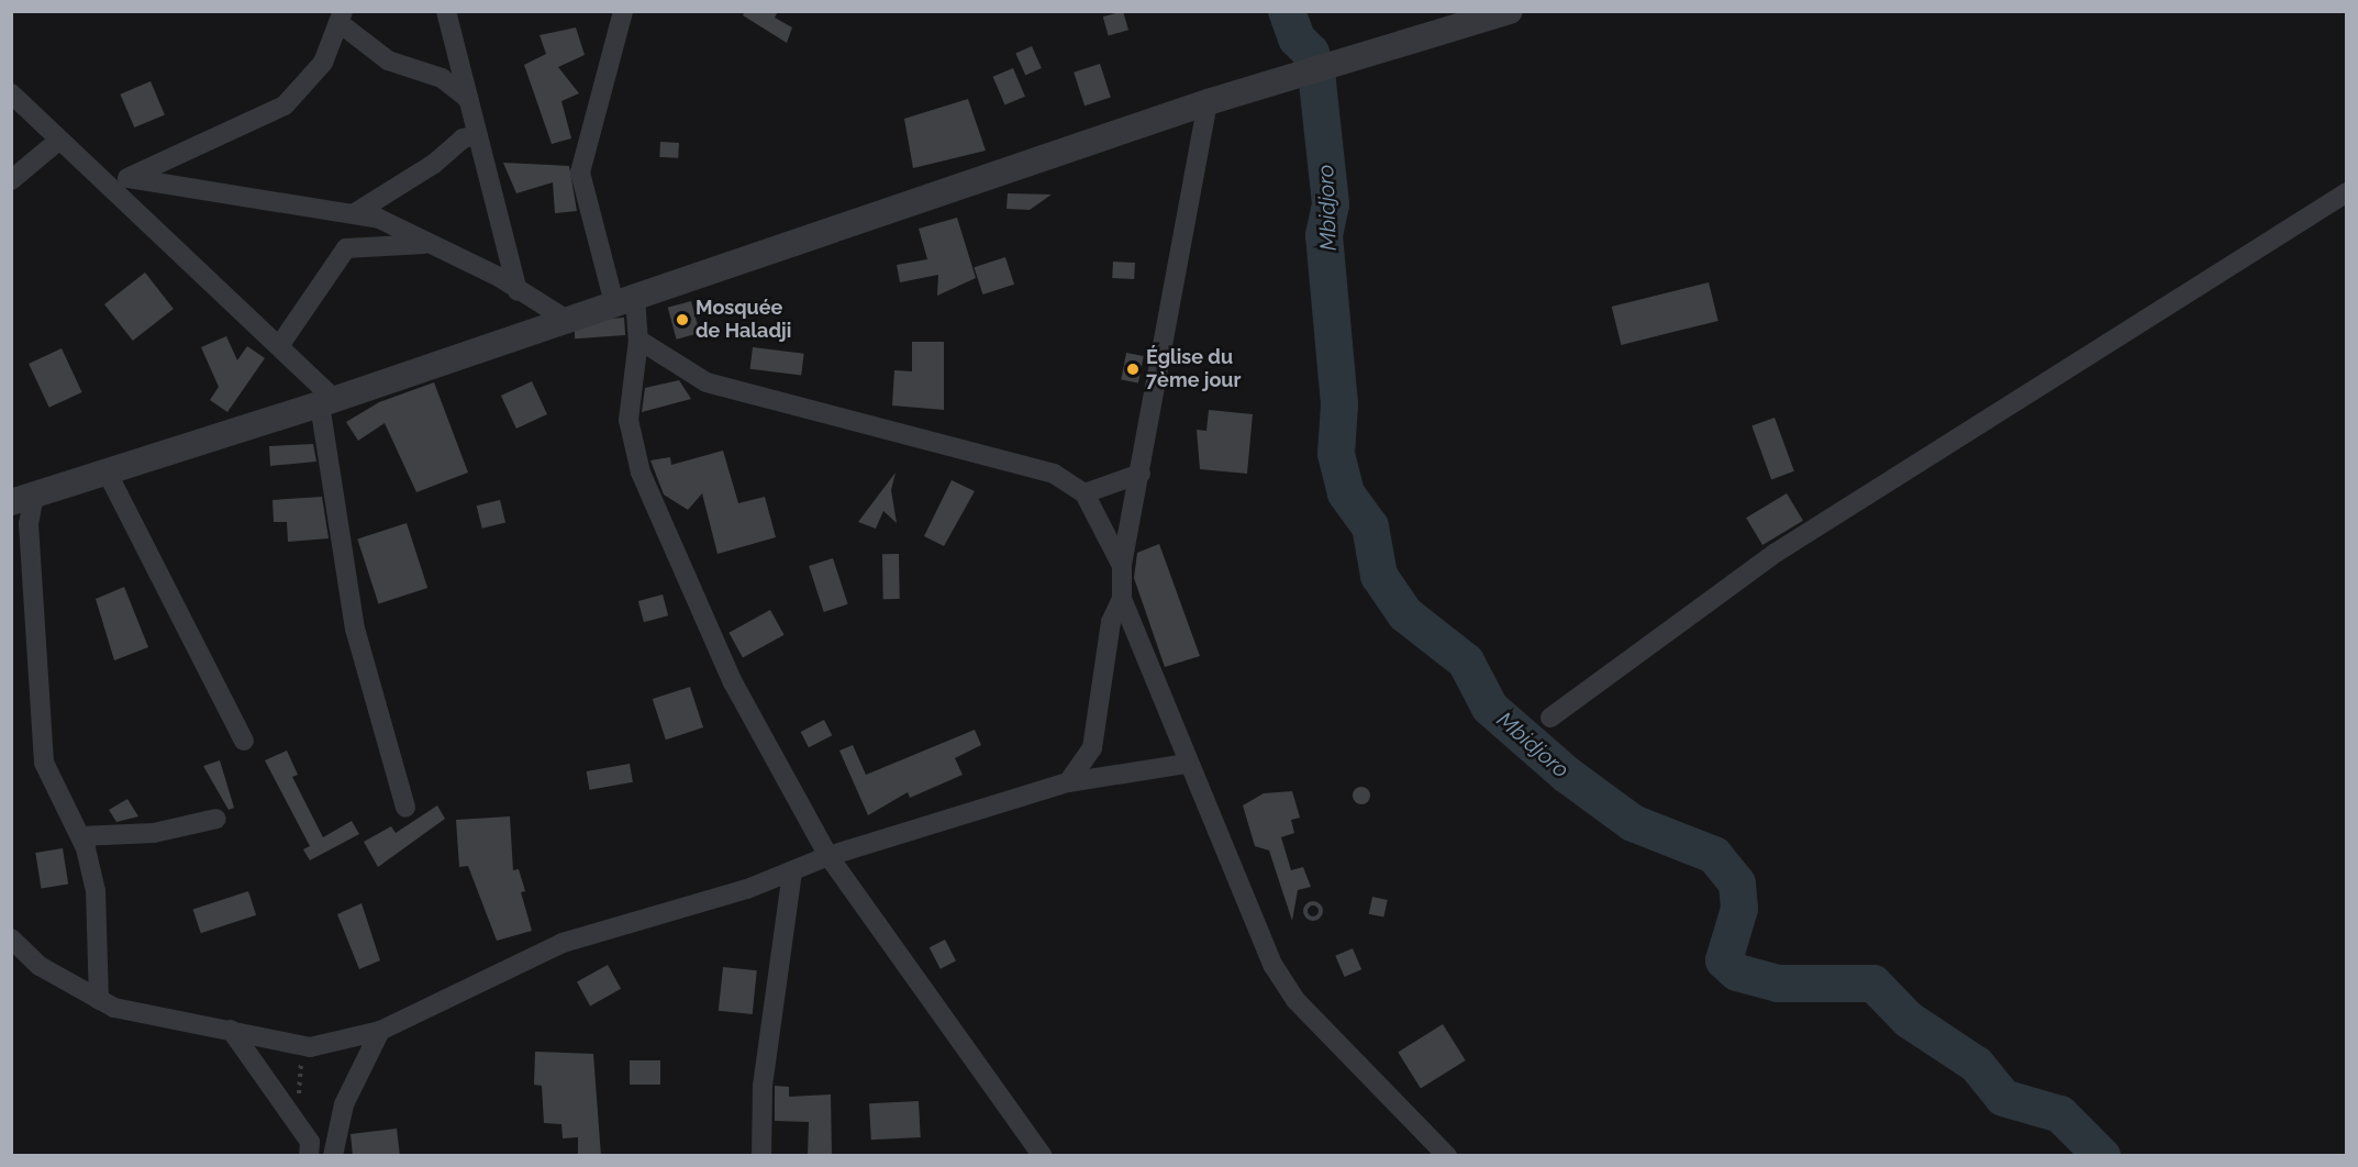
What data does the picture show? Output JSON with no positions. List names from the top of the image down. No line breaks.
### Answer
{"water":["Mbidjoro"],"places":["Mosquée de Haladji","Église du 7ème jour"]}
